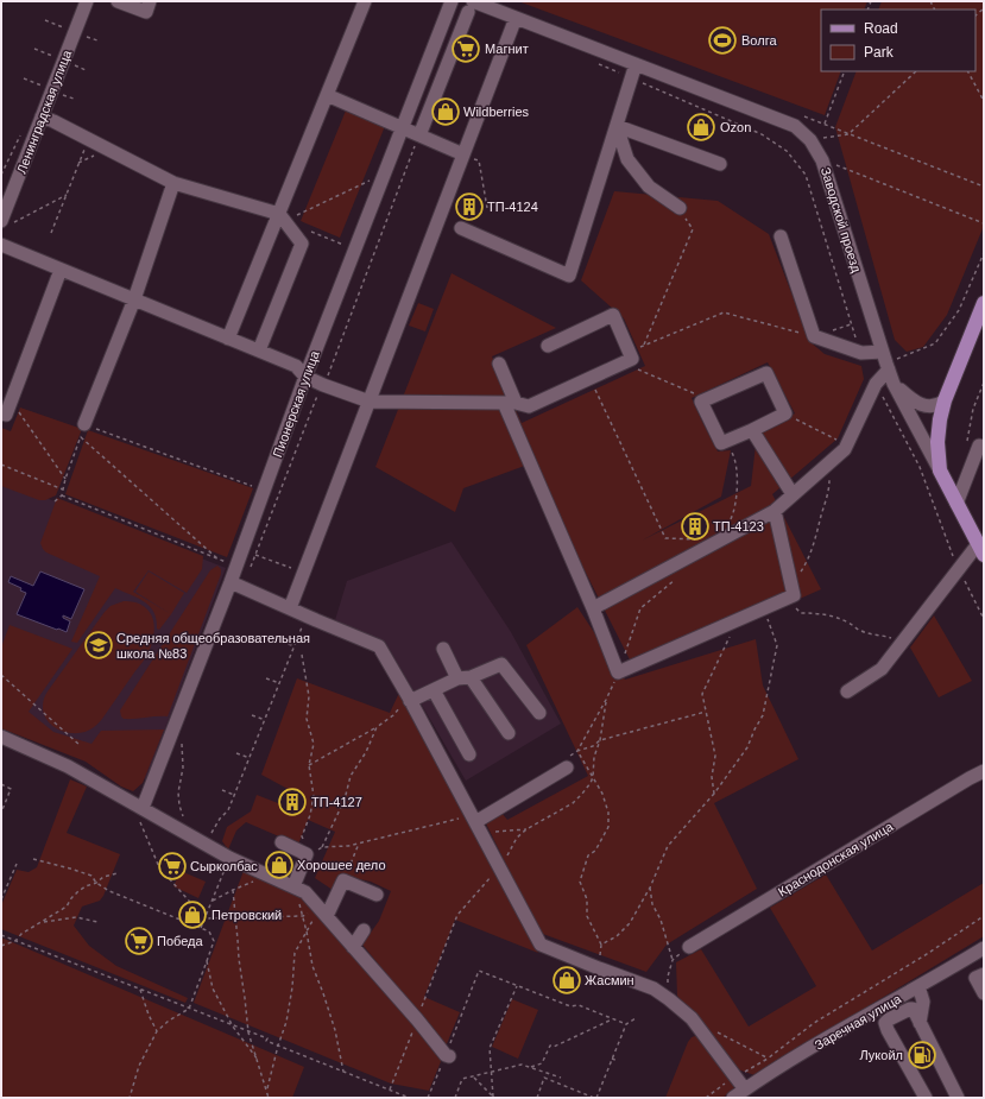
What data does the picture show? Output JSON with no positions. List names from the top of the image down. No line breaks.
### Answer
{"streets":{"main road":["Заводской проезд"],"street":["Ленинградская улица","Пионерская улица","Краснодонская улица","Заречная улица"]},"places":{"sports":["Волга"],"supermarket":["Магнит","Сырколбас","Победа"],"shop":["Wildberries","Ozon","Хорошее дело","Петровский","Жасмин"],"building":["ТП-4124","ТП-4123","ТП-4127"],"school or university":["Средняя общеобразовательная школа №83"],"fuel station":["Лукойл"]},"legend":["Road","Park"]}
